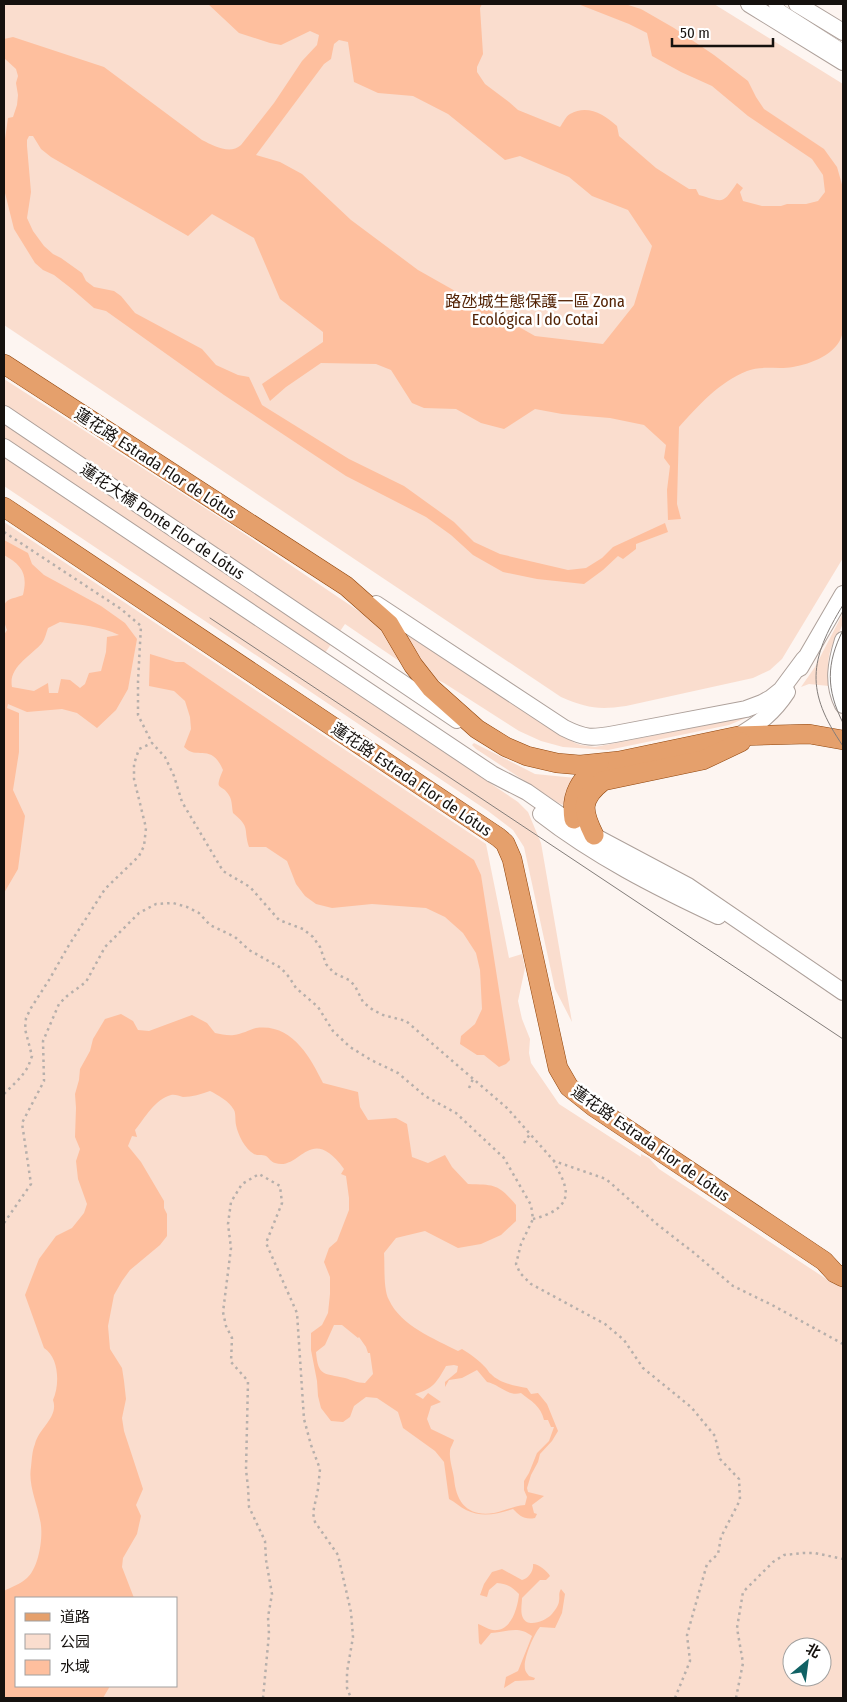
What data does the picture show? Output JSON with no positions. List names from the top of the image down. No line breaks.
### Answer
{"streets":{"main road":["蓮花路 Estrada Flor de Lótus","蓮花大橋 Ponte Flor de Lótus"]},"parks":["路氹城生態保護一區 Zona Ecológica I do Cotai"],"legend":["道路","公园","水域"],"scale_bar":"50 m","north":"top right"}
